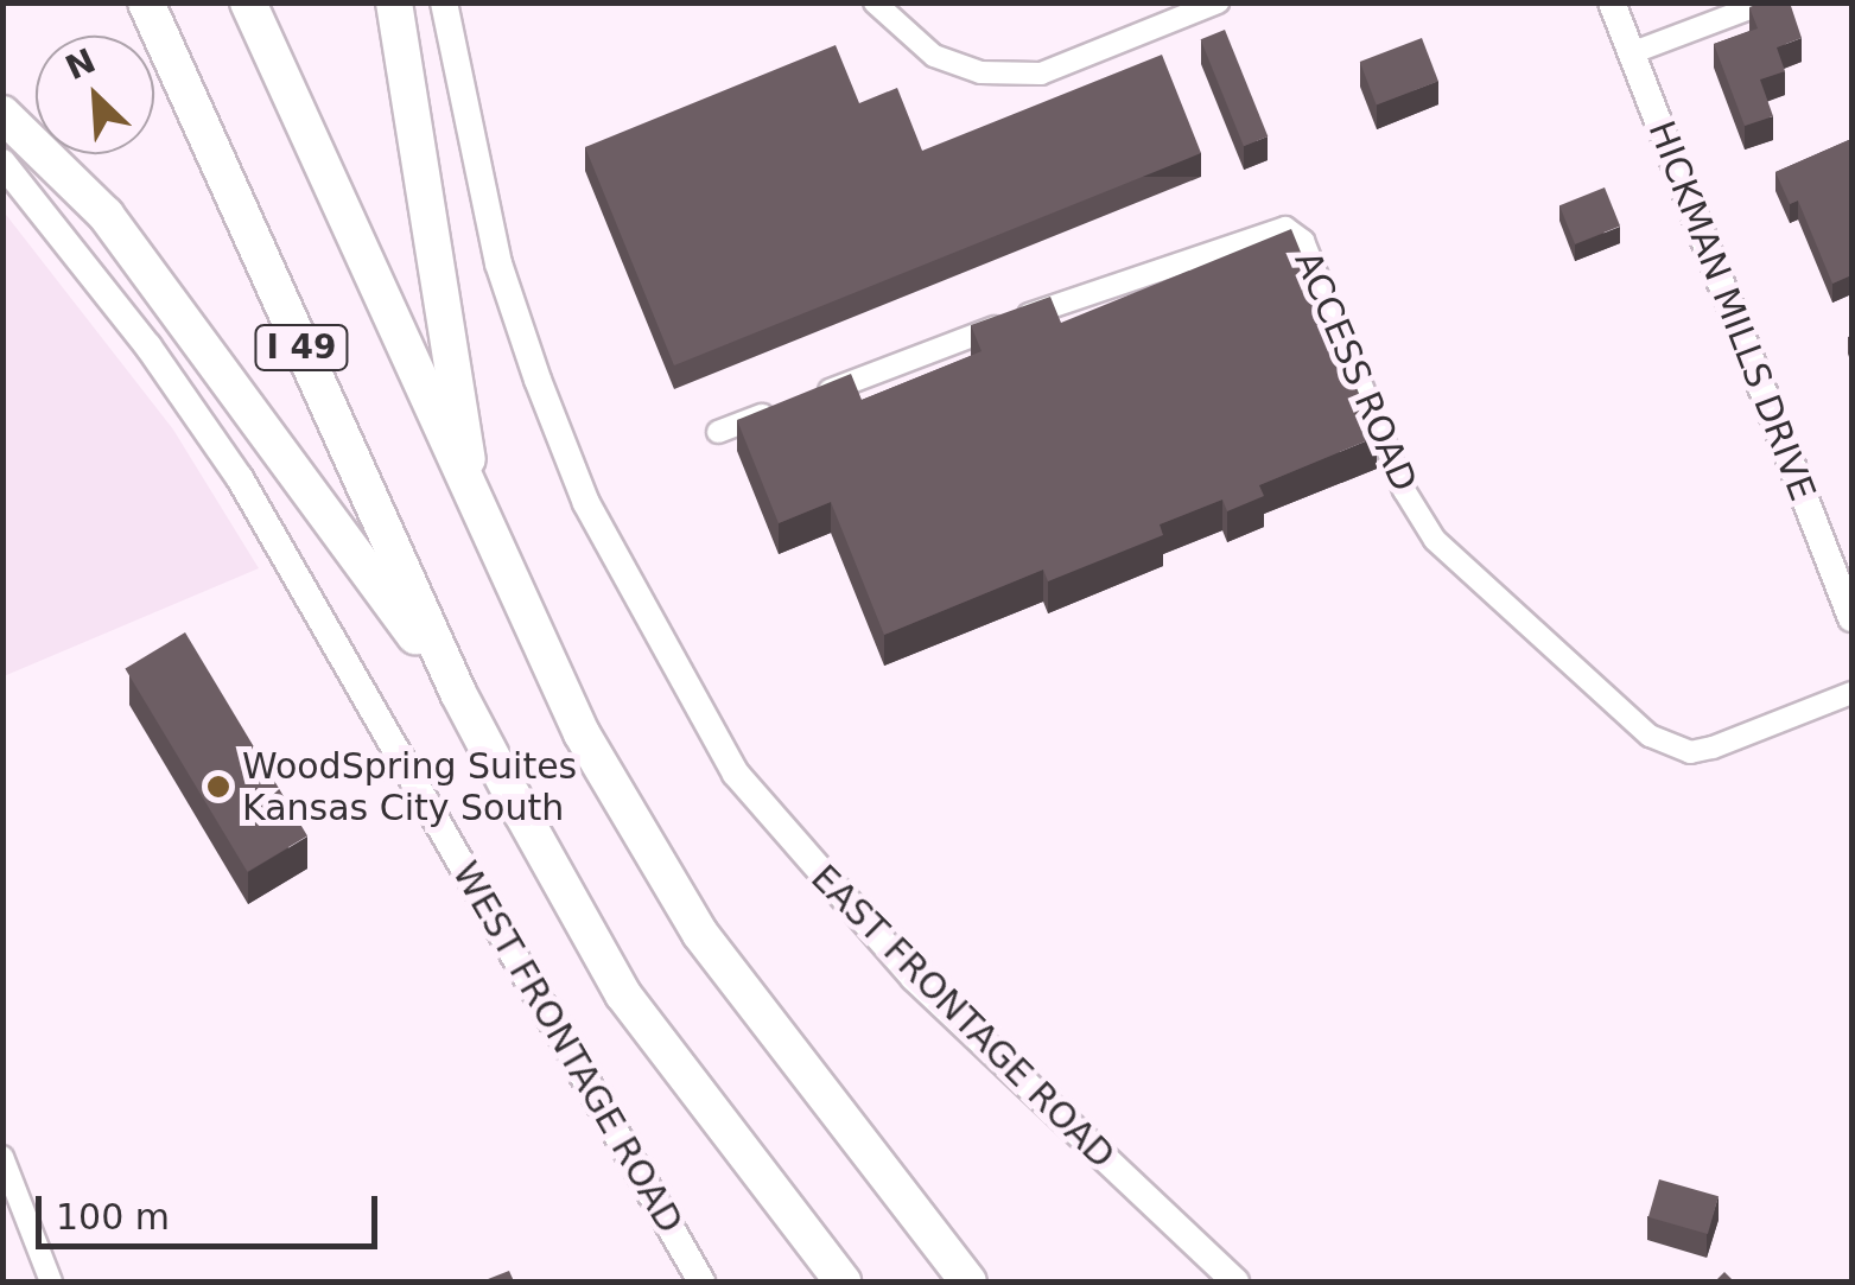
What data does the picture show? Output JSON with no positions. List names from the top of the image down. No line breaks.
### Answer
{"streets":{"highway":["I 49"],"street":["HICKMAN MILLS DRIVE","ACCESS ROAD","EAST FRONTAGE ROAD","WEST FRONTAGE ROAD"]},"places":["WoodSpring Suites Kansas City South"],"scale_bar":"100 m","north":"top left"}
